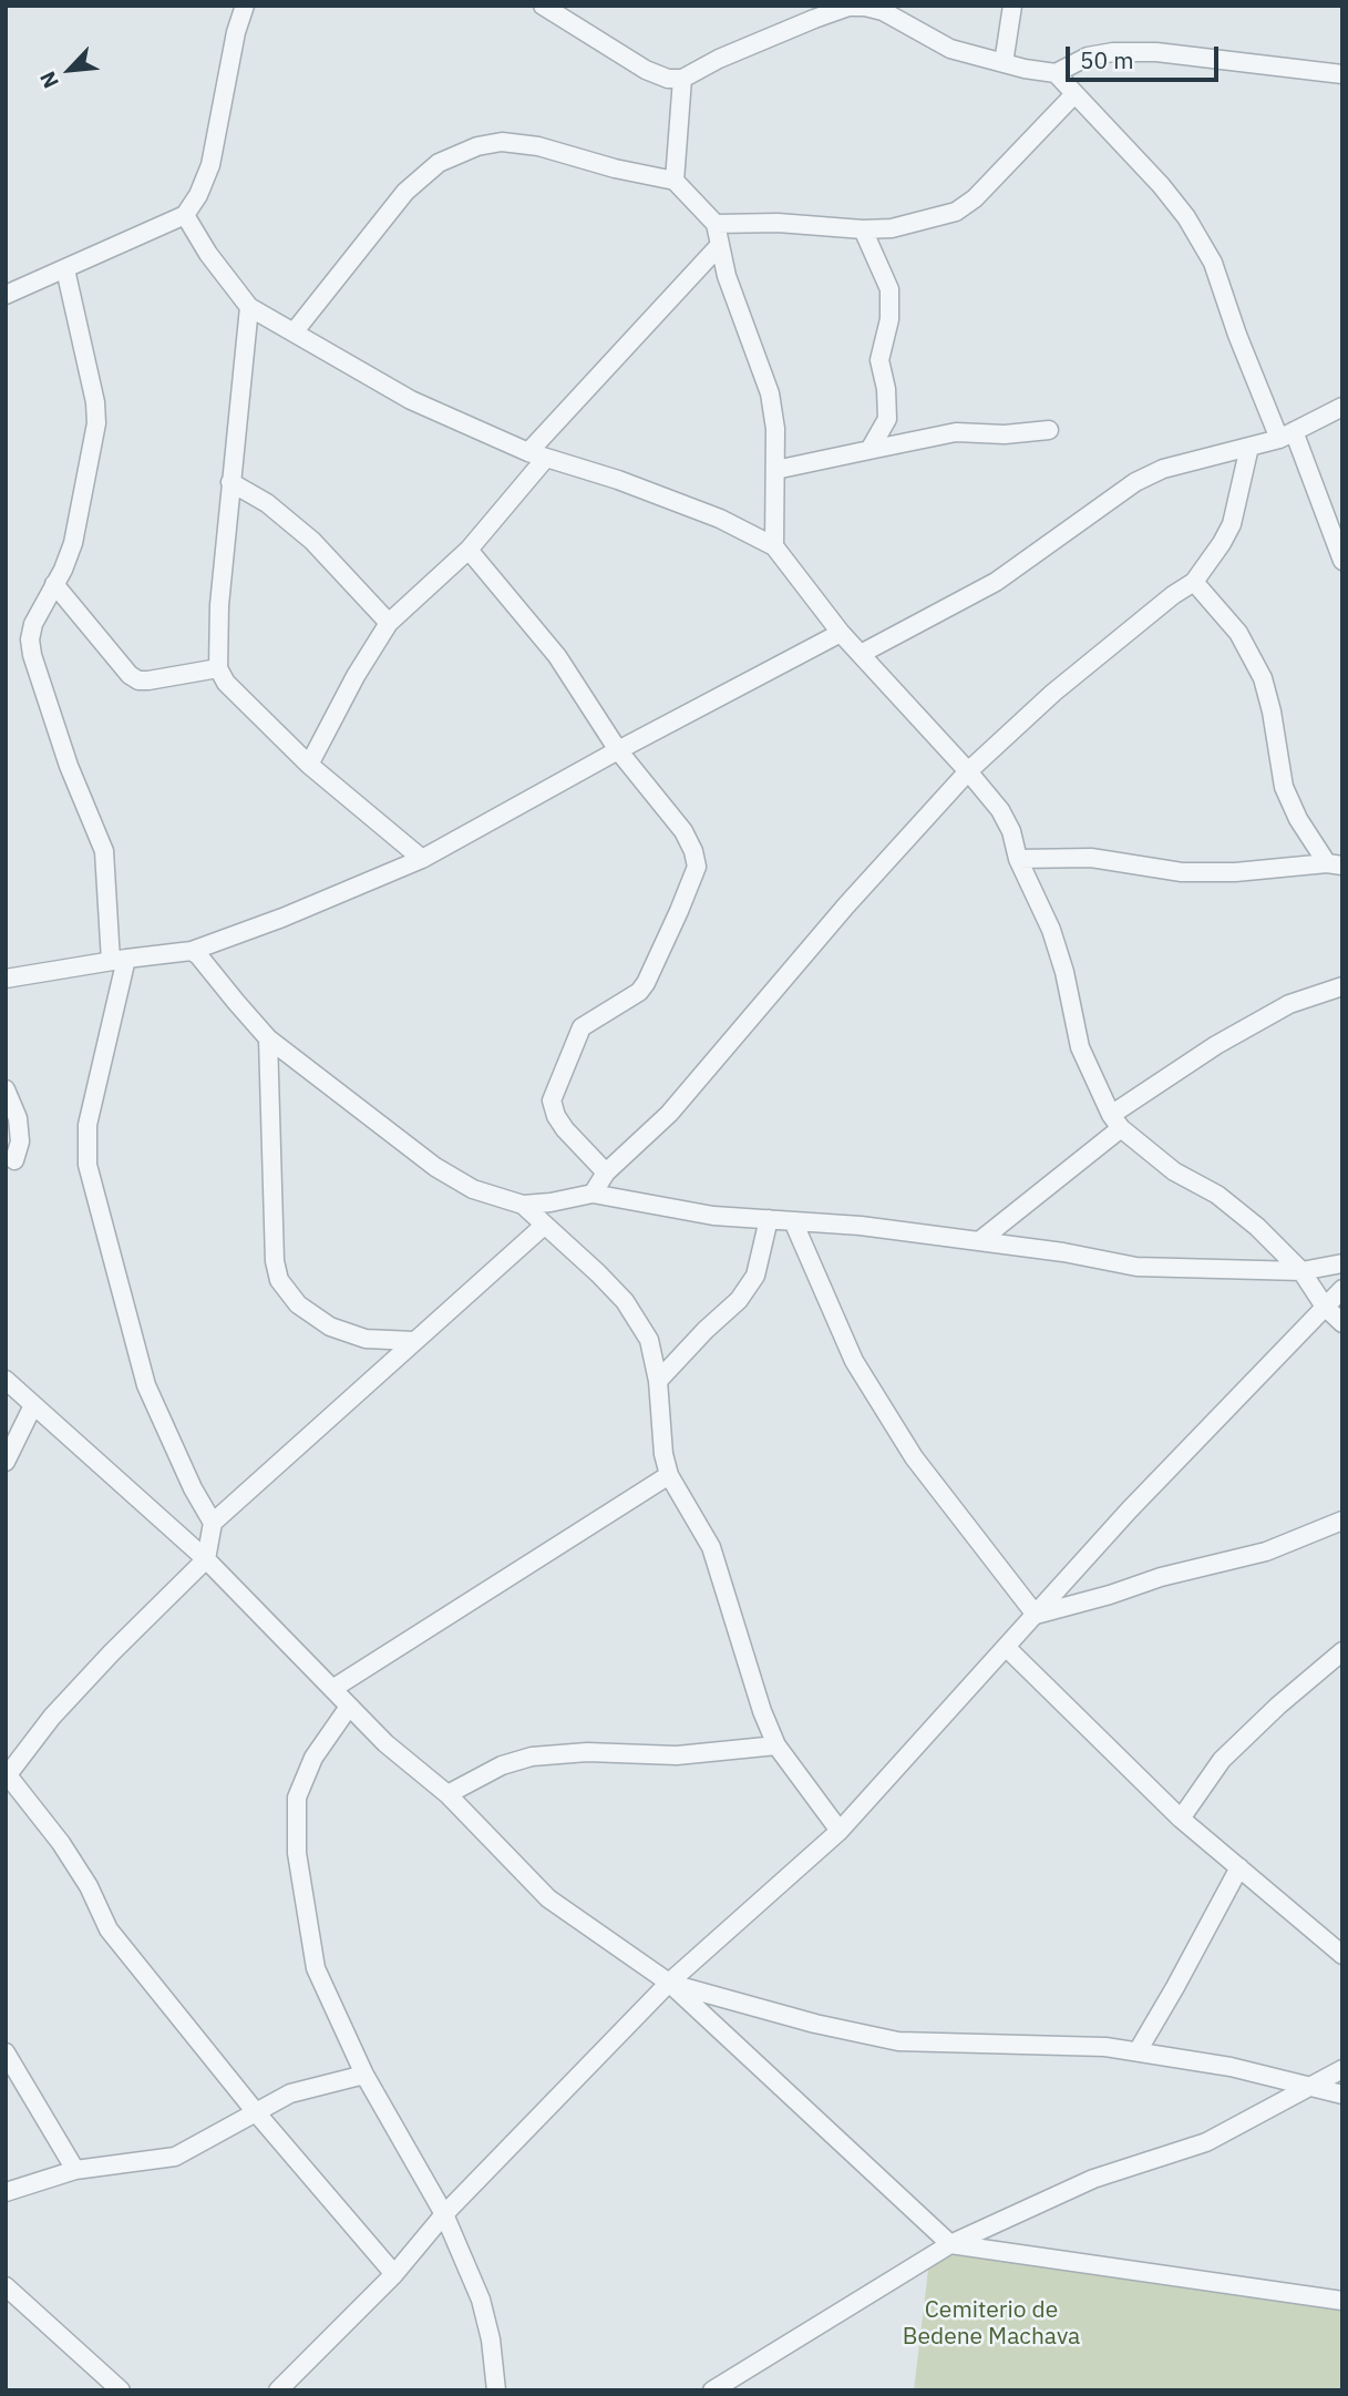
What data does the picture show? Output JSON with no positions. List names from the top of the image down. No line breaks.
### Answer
{"parks":["Cemiterio de Bedene Machava"],"scale_bar":"50 m","north":"bottom left"}
